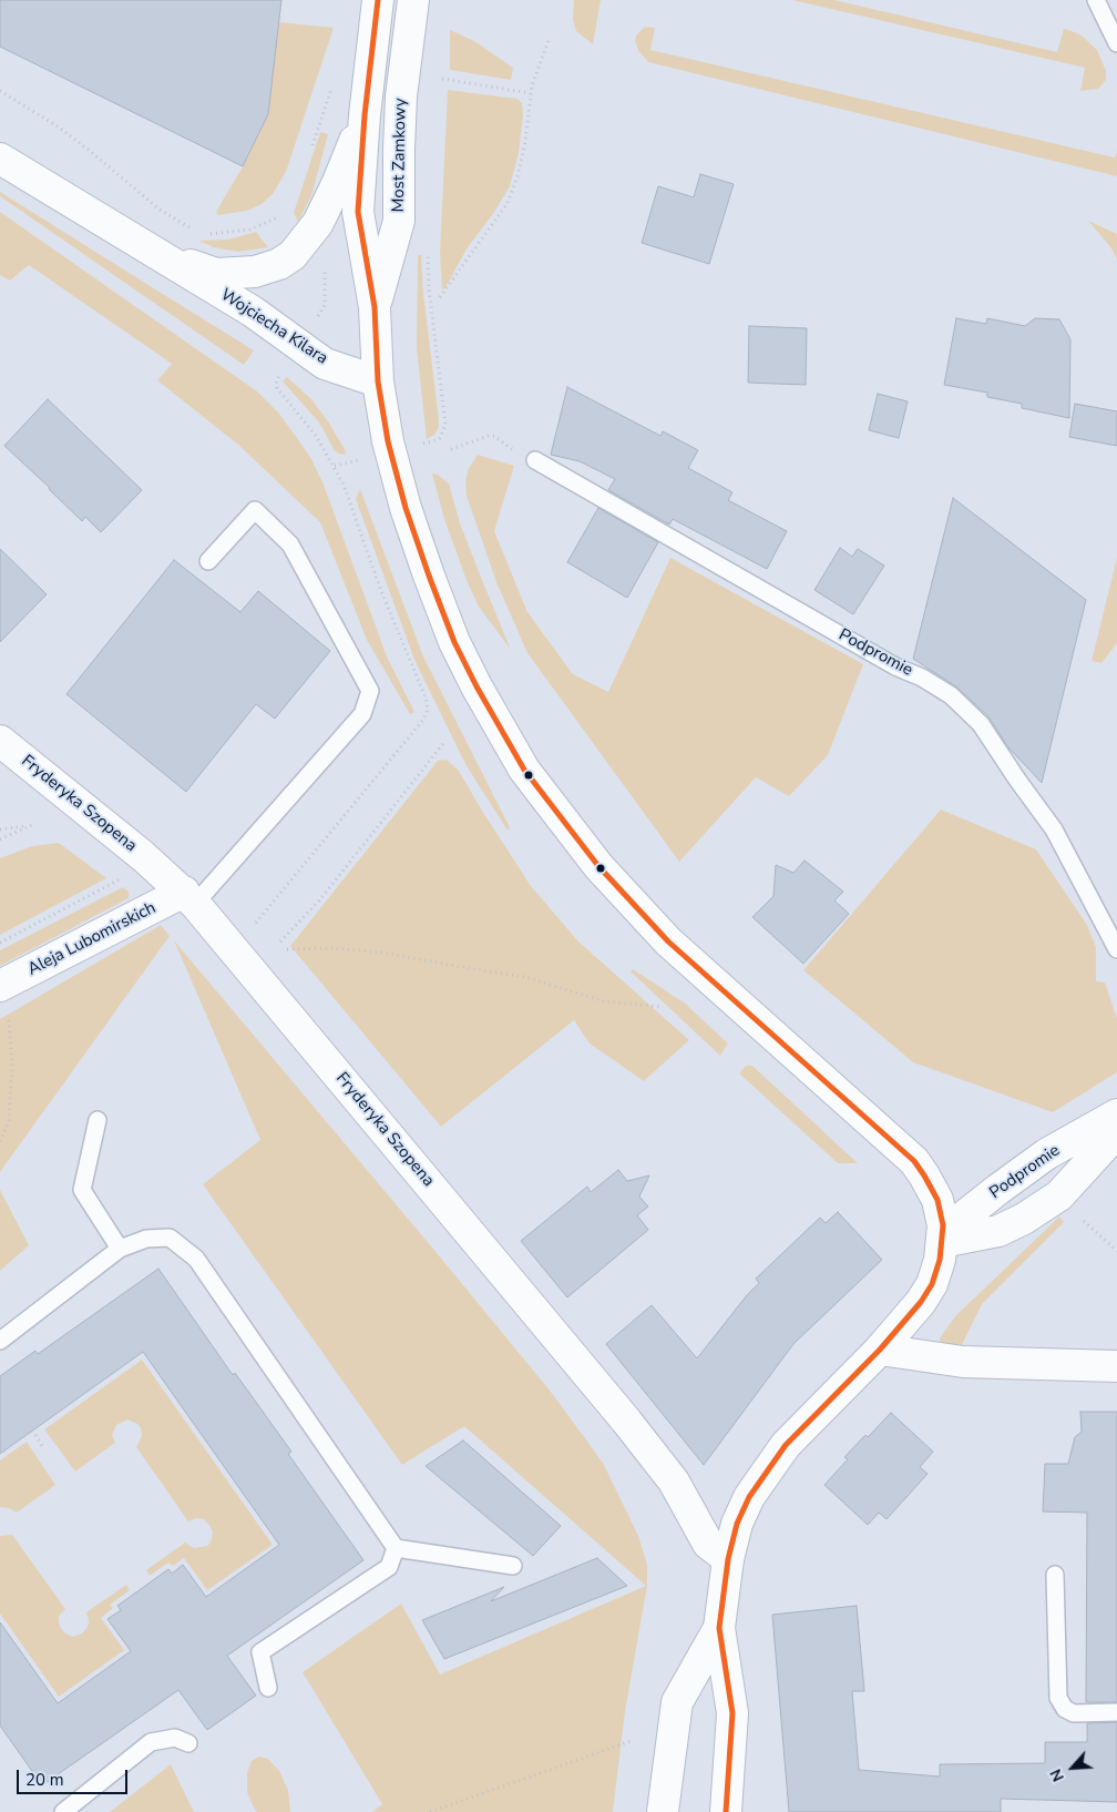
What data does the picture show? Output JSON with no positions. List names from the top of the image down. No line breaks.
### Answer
{"streets":{"street":["Most Zamkowy","Wojciecha Kilara","Podpromie","Fryderyka Szopena","Aleja Lubomirskich"]},"crossings":[["Most Zamkowy","Wojciecha Kilara"],["Fryderyka Szopena","Aleja Lubomirskich"]],"scale_bar":"20 m","north":"bottom left"}
